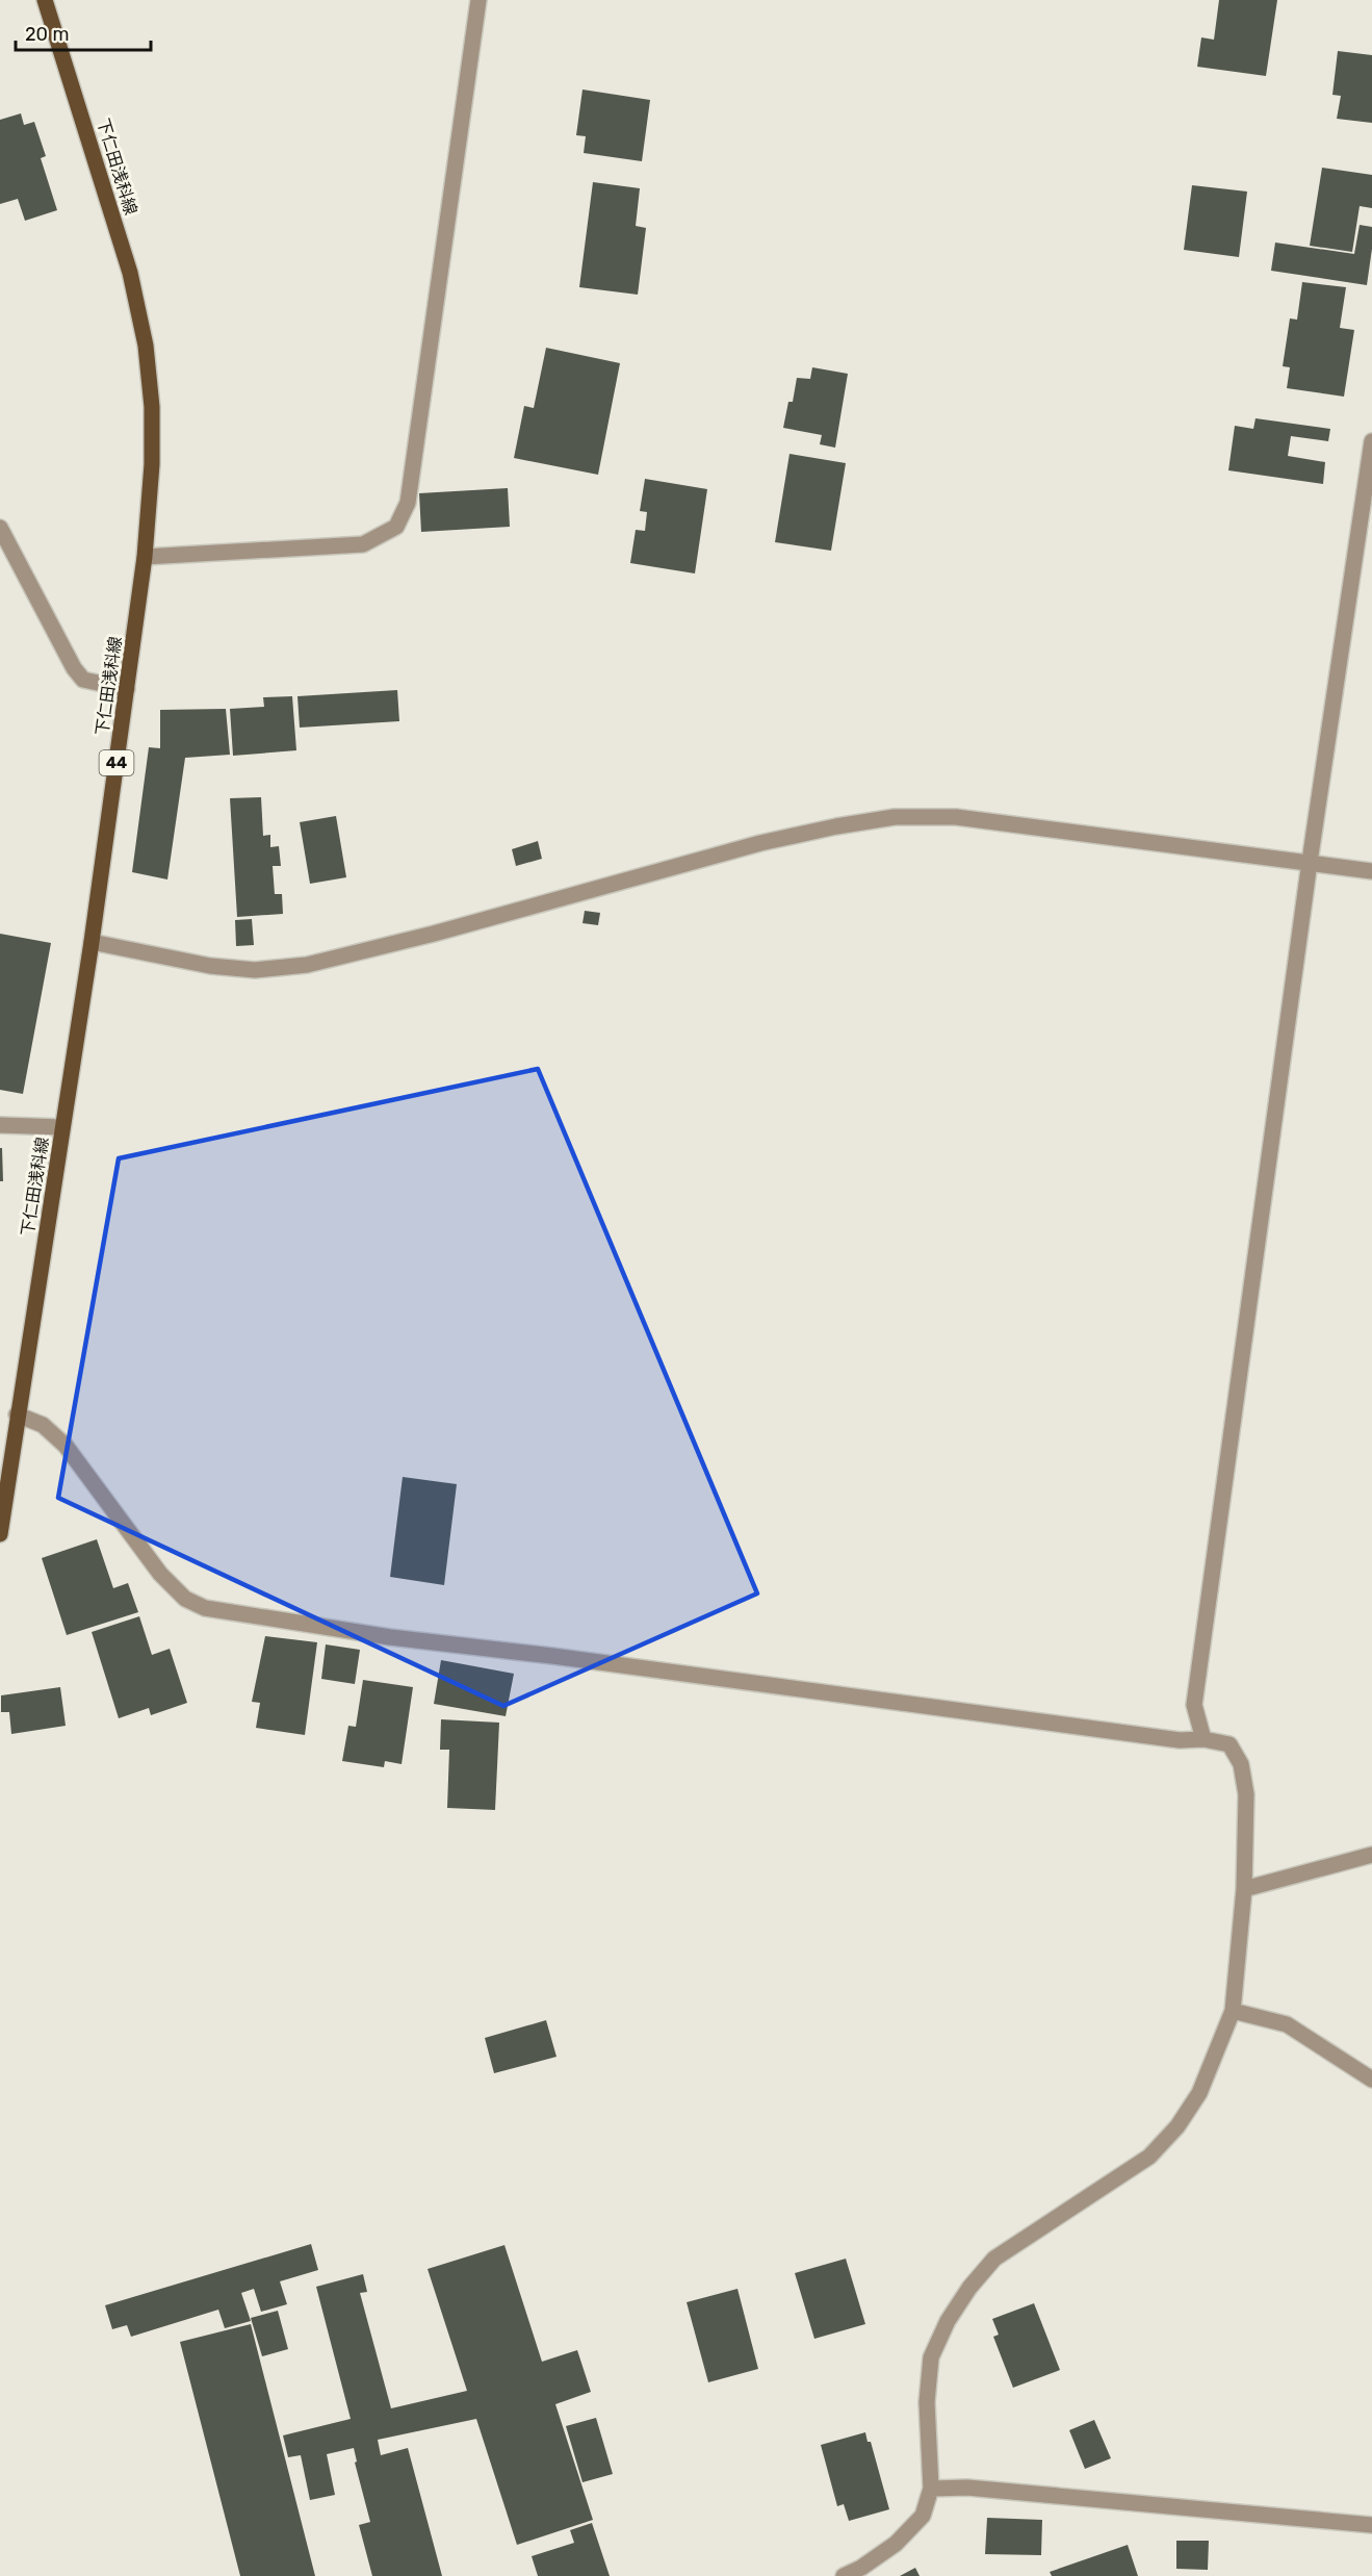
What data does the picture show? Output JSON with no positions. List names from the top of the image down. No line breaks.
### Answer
{"streets":{"main road":["下仁田浅科線","44"]},"scale_bar":"20 m"}
